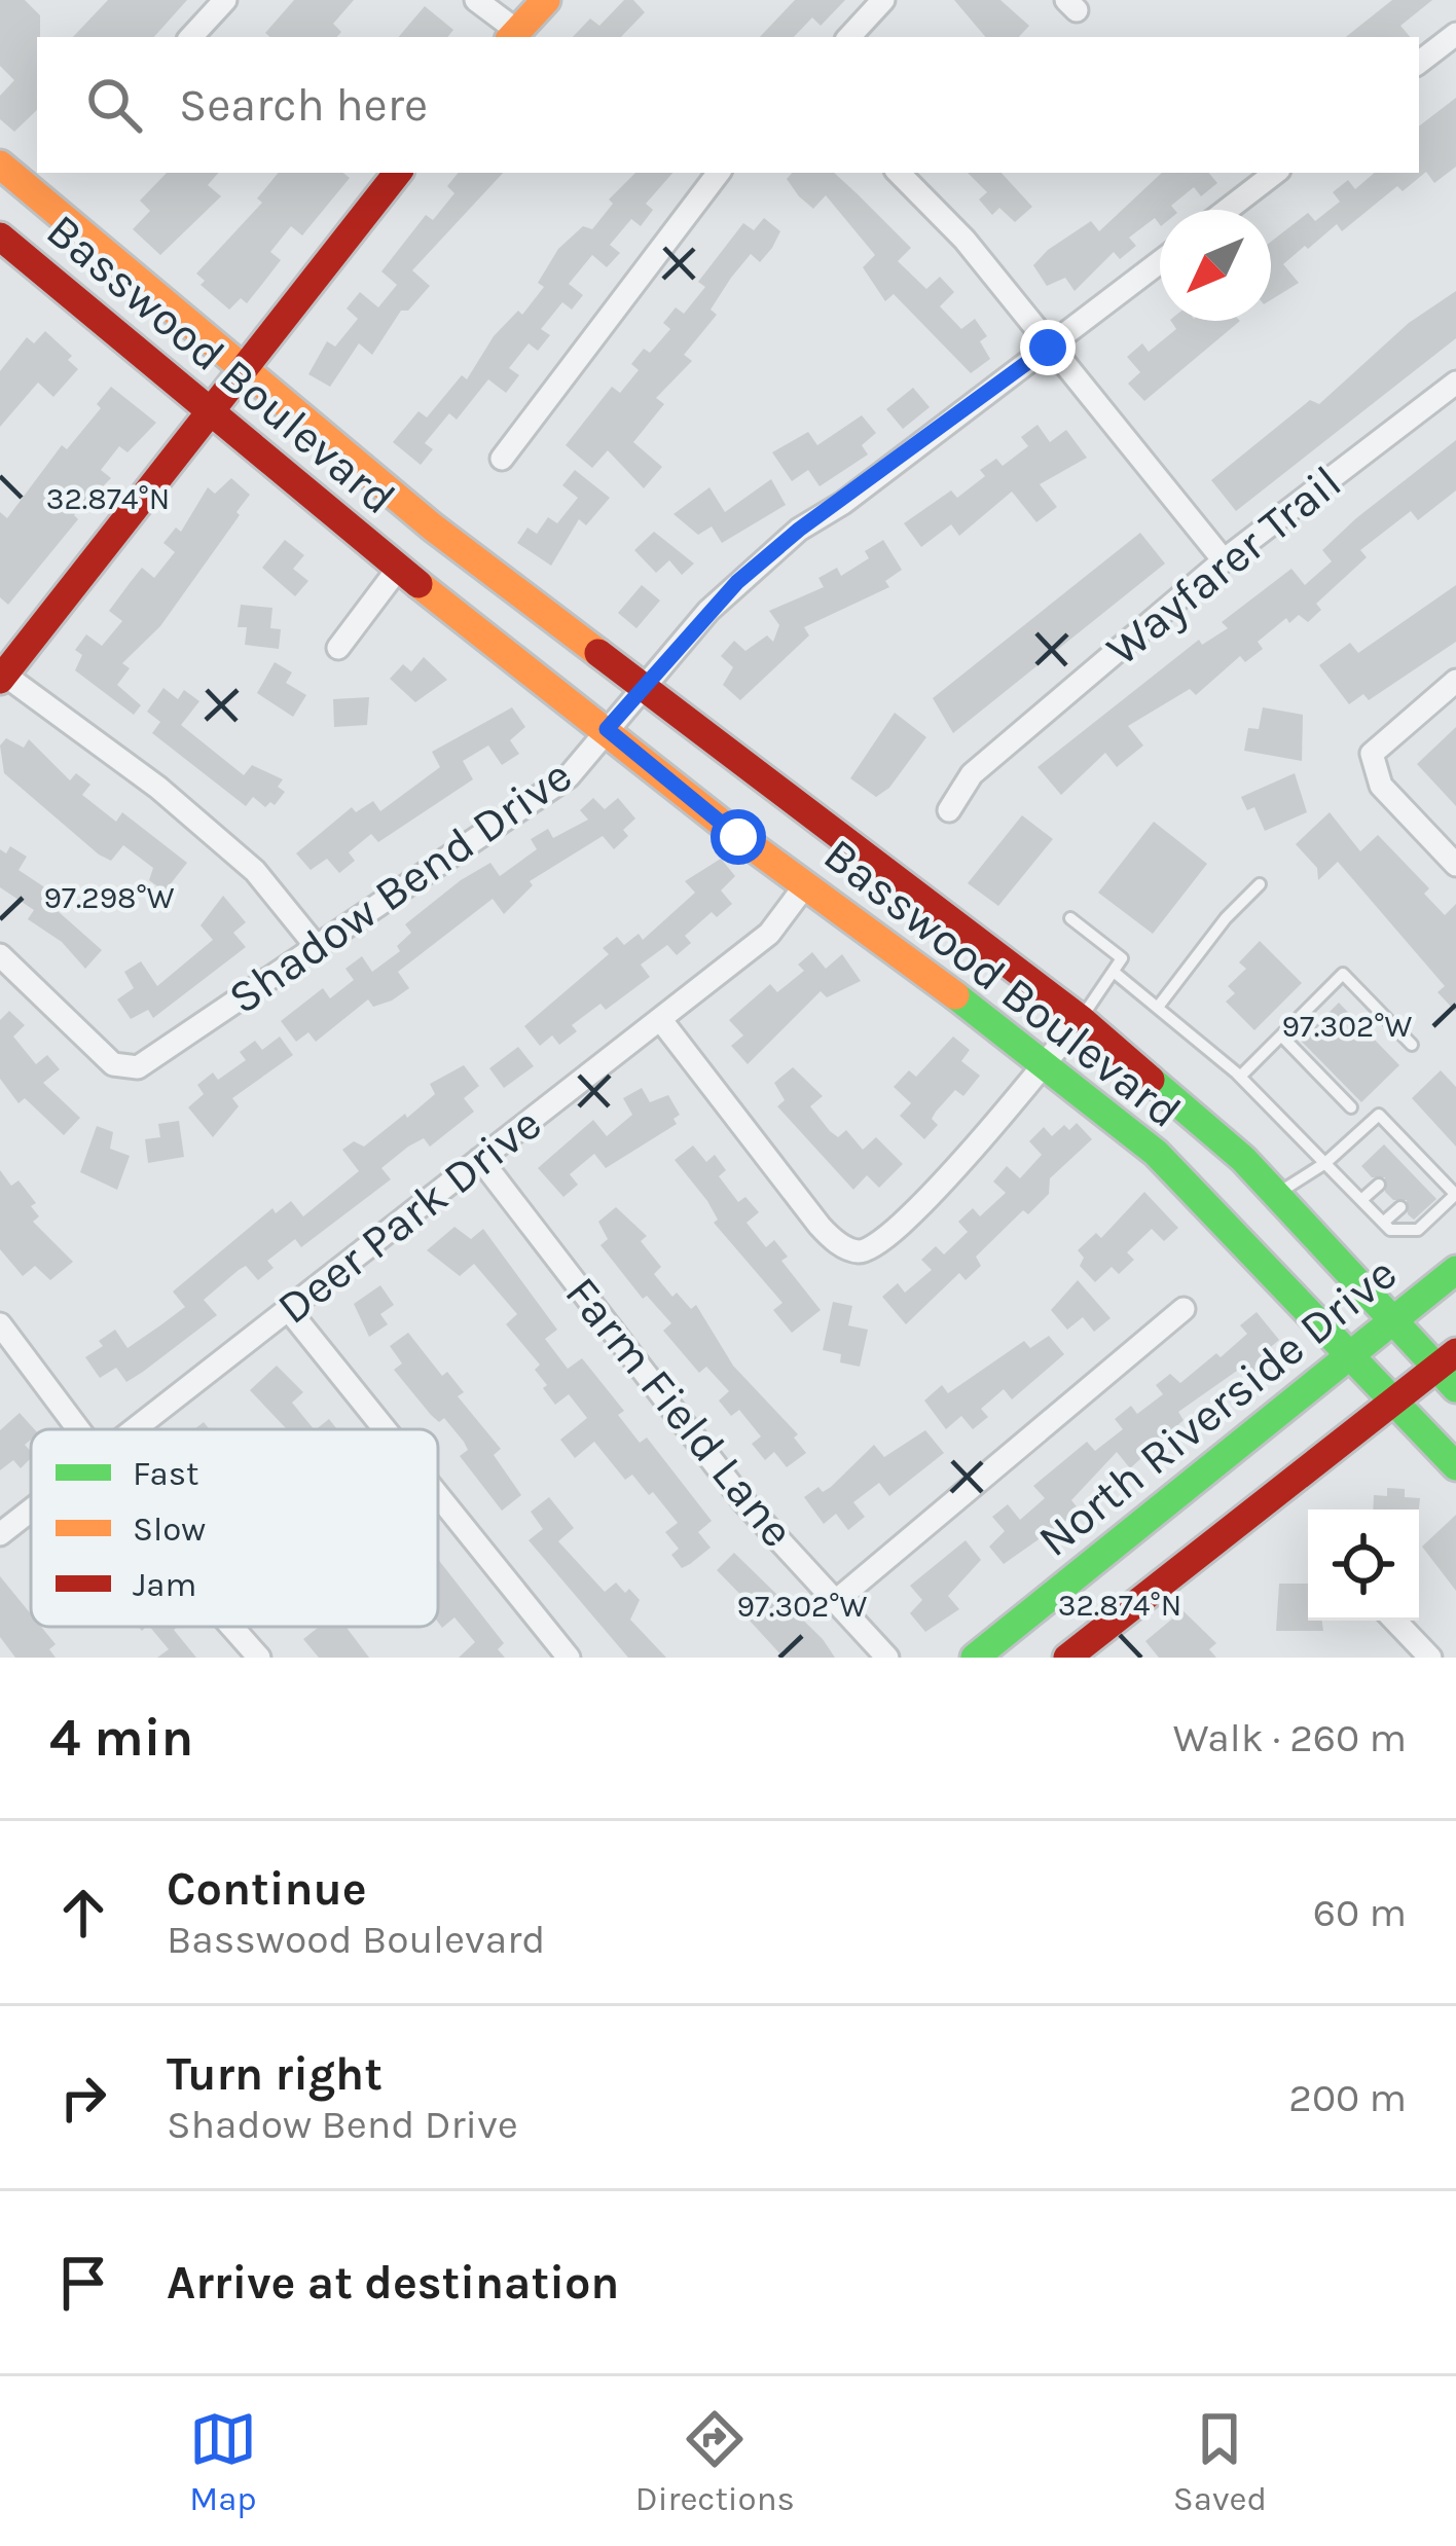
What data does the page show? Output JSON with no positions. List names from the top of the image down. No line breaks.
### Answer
{"streets":{"main road":["Basswood Boulevard","North Riverside Drive"],"street":["Wayfarer Trail","Shadow Bend Drive","Deer Park Drive","Farm Field Lane"]},"crossings":[["Basswood Boulevard","Shadow Bend Drive"],["Basswood Boulevard","Deer Park Drive"],["Basswood Boulevard","North Riverside Drive"],["Deer Park Drive","Farm Field Lane"]],"legend":["Fast","Slow","Jam"],"north":"bottom left","page":{"search":"Search here","heading":["4 min","Walk · 260 m"],"list":[["Continue","Basswood Boulevard","60 m"],["Turn right","Shadow Bend Drive","200 m"],"Arrive at destination"],"nav":["Map","Directions","Saved"]},"coordinates":["32.874°N","97.298°W","97.302°W"]}
